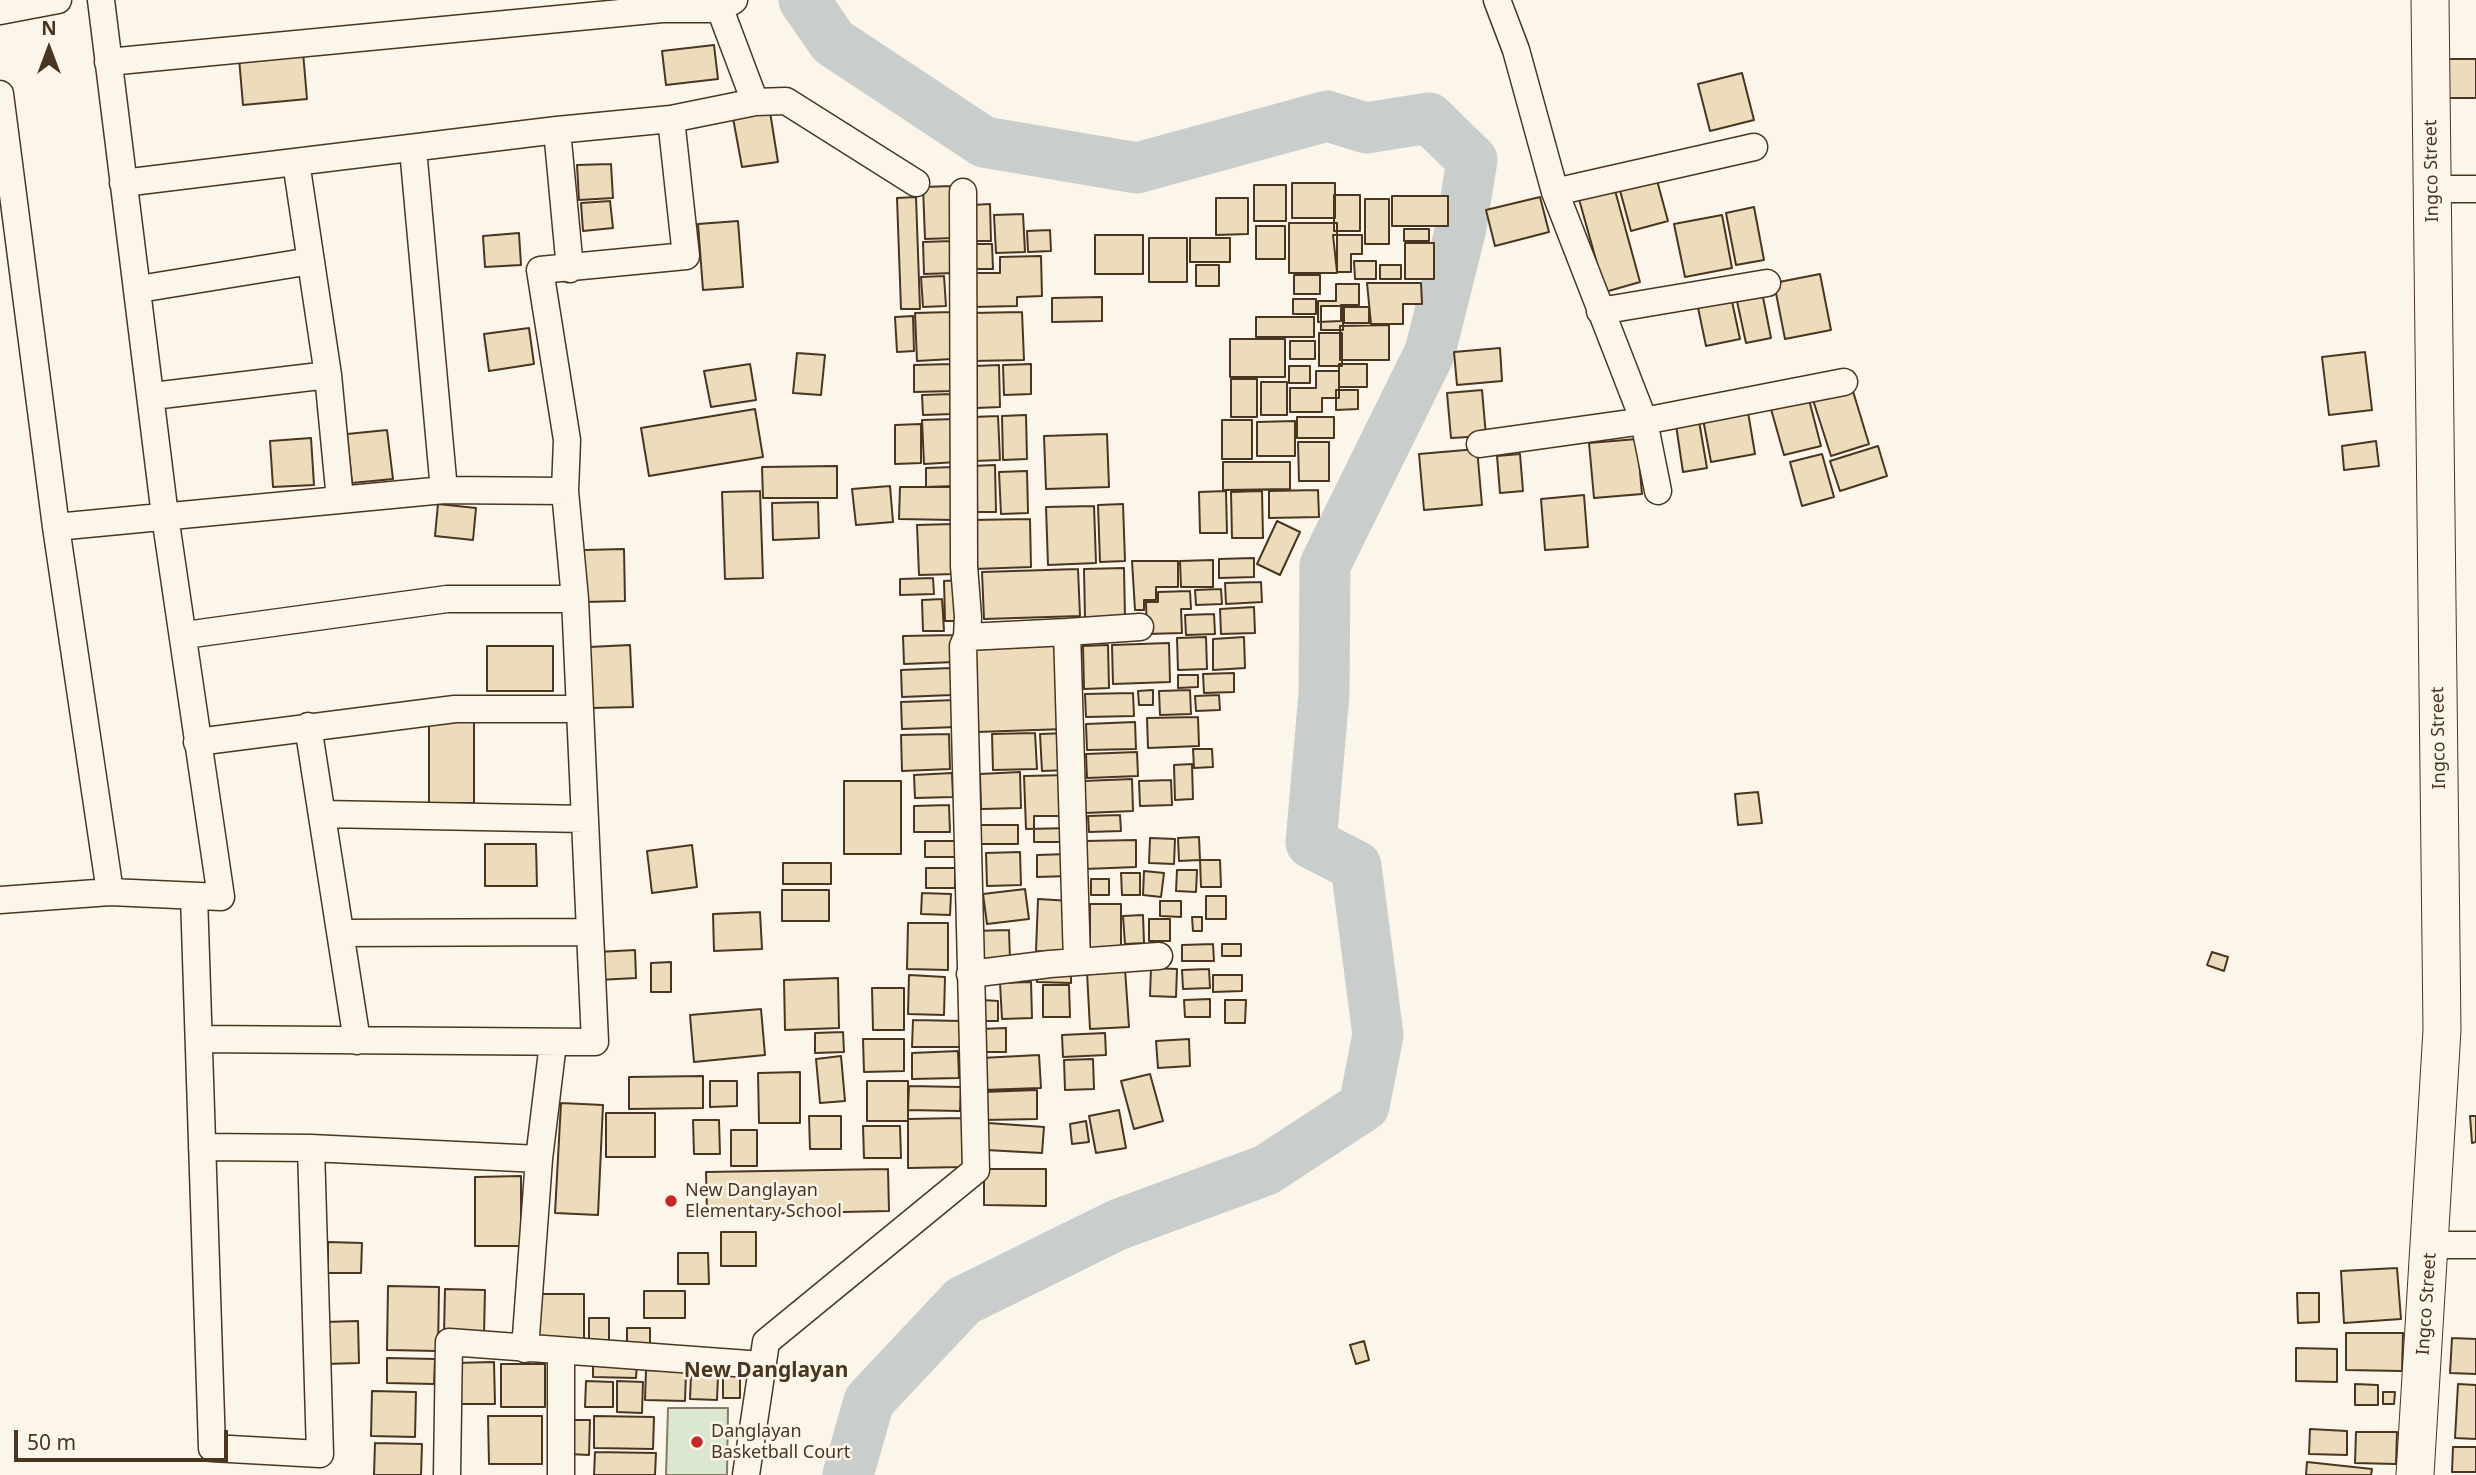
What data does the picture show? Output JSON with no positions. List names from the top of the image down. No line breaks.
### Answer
{"streets":{"street":["Ingco Street"]},"districts":["New Danglayan"],"places":["New Danglayan Elementary School","Danglayan Basketball Court"],"scale_bar":"50 m","north":"top"}
